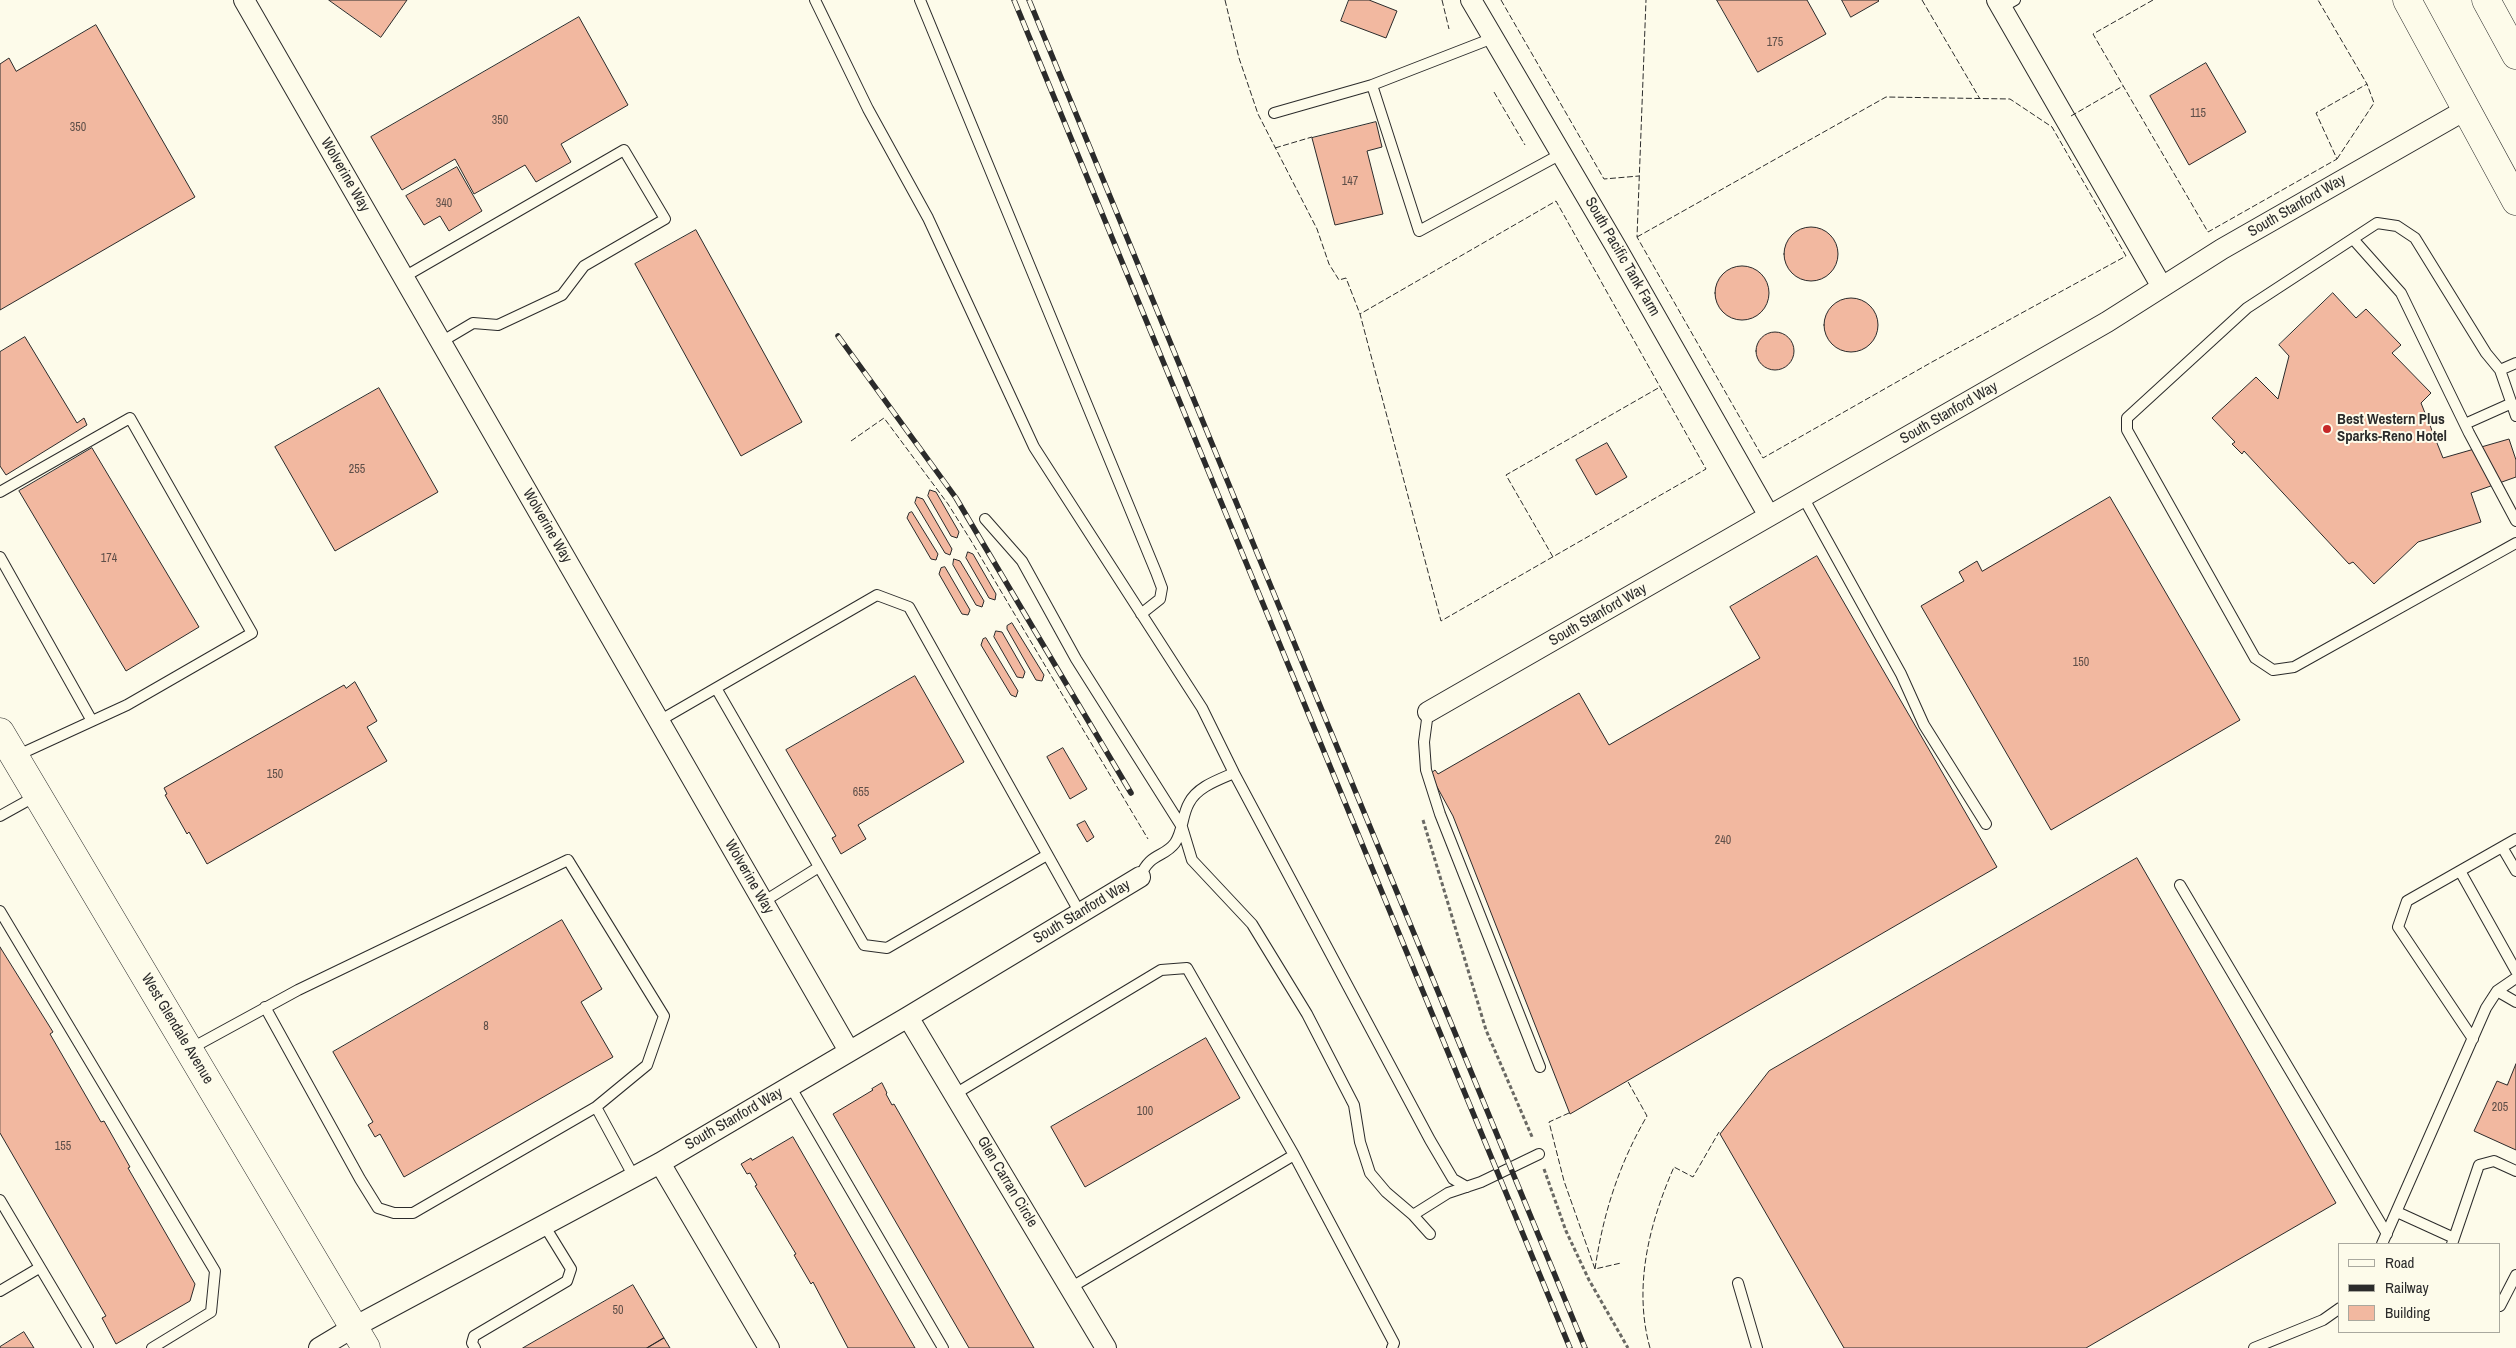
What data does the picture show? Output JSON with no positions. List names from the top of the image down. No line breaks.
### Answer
{"streets":{"main road":["West Glendale Avenue"],"street":["Wolverine Way","South Stanford Way","South Pacific Tank Farm","Glen Carran Circle"]},"crossings":[["Wolverine Way","South Stanford Way"],["South Stanford Way","South Pacific Tank Farm"],["South Stanford Way","West Glendale Avenue"],["South Stanford Way","Glen Carran Circle"]],"places":["Best Western Plus Sparks-Reno Hotel"],"house_numbers":["175","115","350","350","147","340","255","174","150","150","655","240","8","205","100","155","50"],"legend":["Road","Railway","Building"]}
